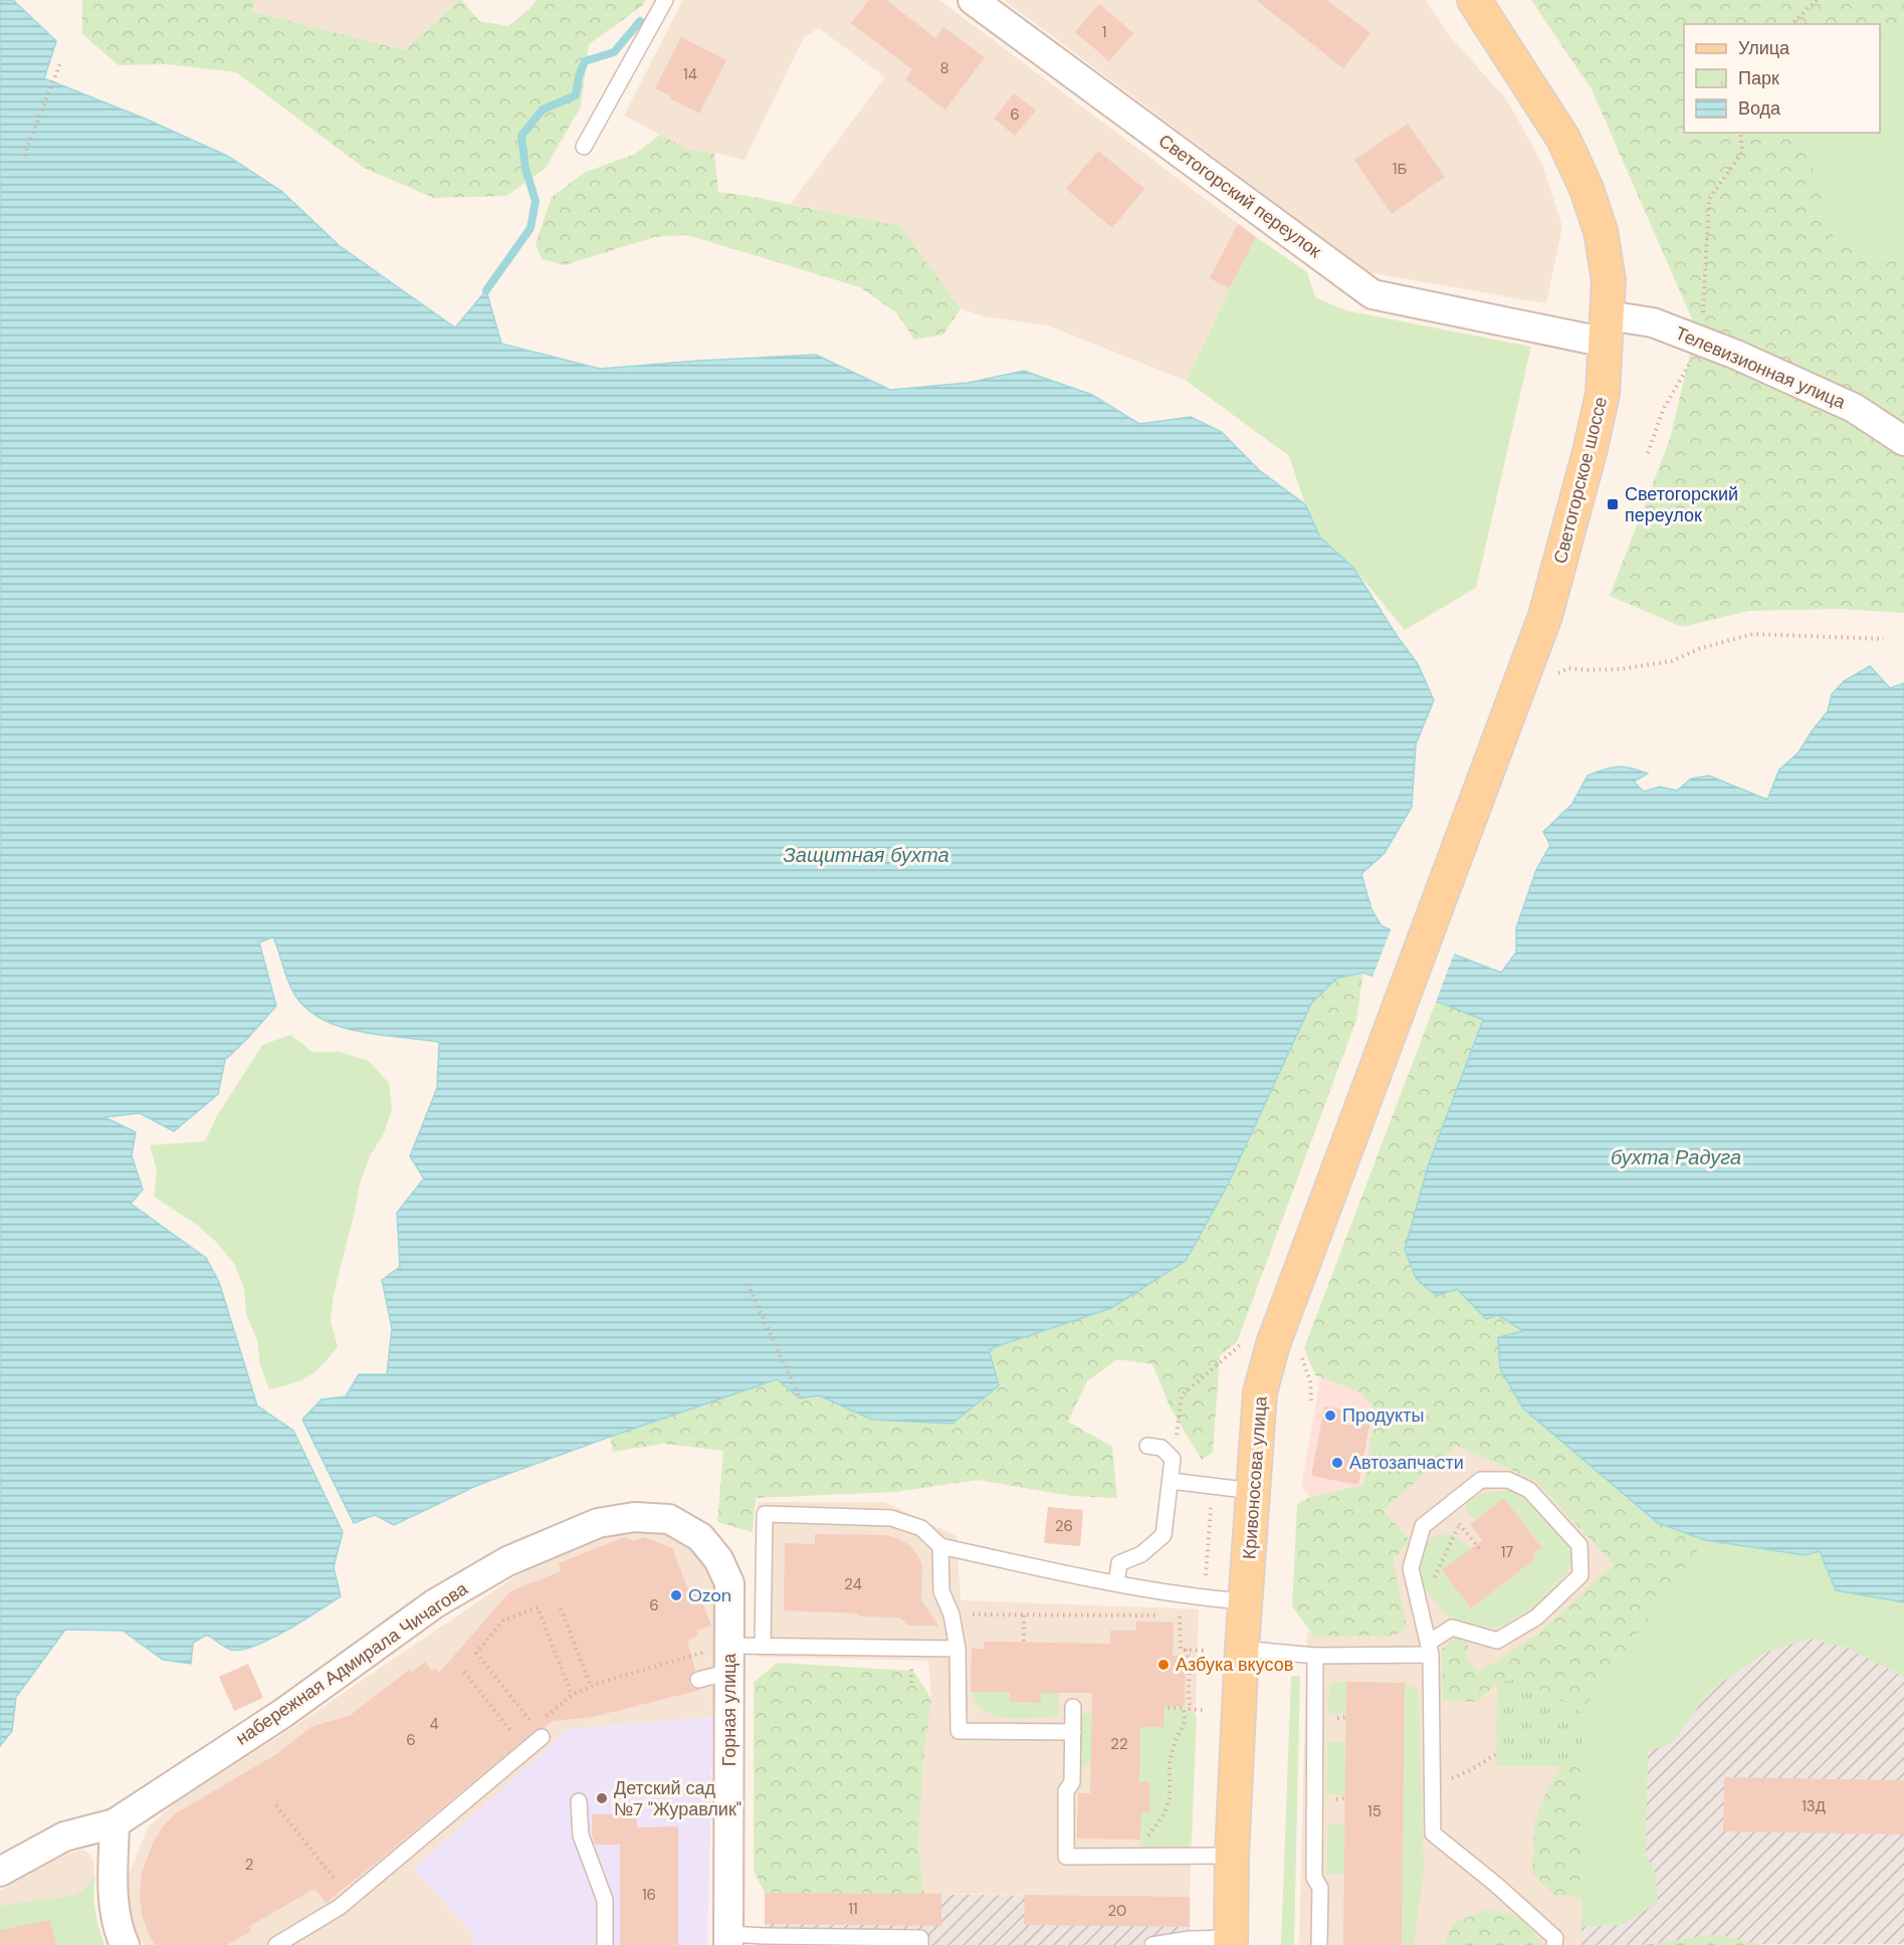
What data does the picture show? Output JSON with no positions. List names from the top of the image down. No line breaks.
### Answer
{"streets":{"main road":["Светогорское шоссе","Кривоносова улица"],"street":["Светогорский переулок","Телевизионная улица","набережная Адмирала Чичагова","Горная улица"]},"crossings":[["Светогорский переулок","Телевизионная улица"],["Светогорский переулок","Светогорское шоссе"],["Телевизионная улица","Светогорское шоссе"],["Светогорское шоссе","Кривоносова улица"],["набережная Адмирала Чичагова","Горная улица"]],"water":["Защитная бухта","бухта Радуга"],"places":{"transit":["Светогорский переулок"],"other":["Продукты","Автозапчасти","Ozon","Азбука вкусов","Детский сад №7 \"Журавлик\""]},"house_numbers":["1","8","14","6","1Б","26","17","24","6","4","6","22","13Д","15","2","16","11","20"],"legend":["Улица","Парк","Вода"]}
